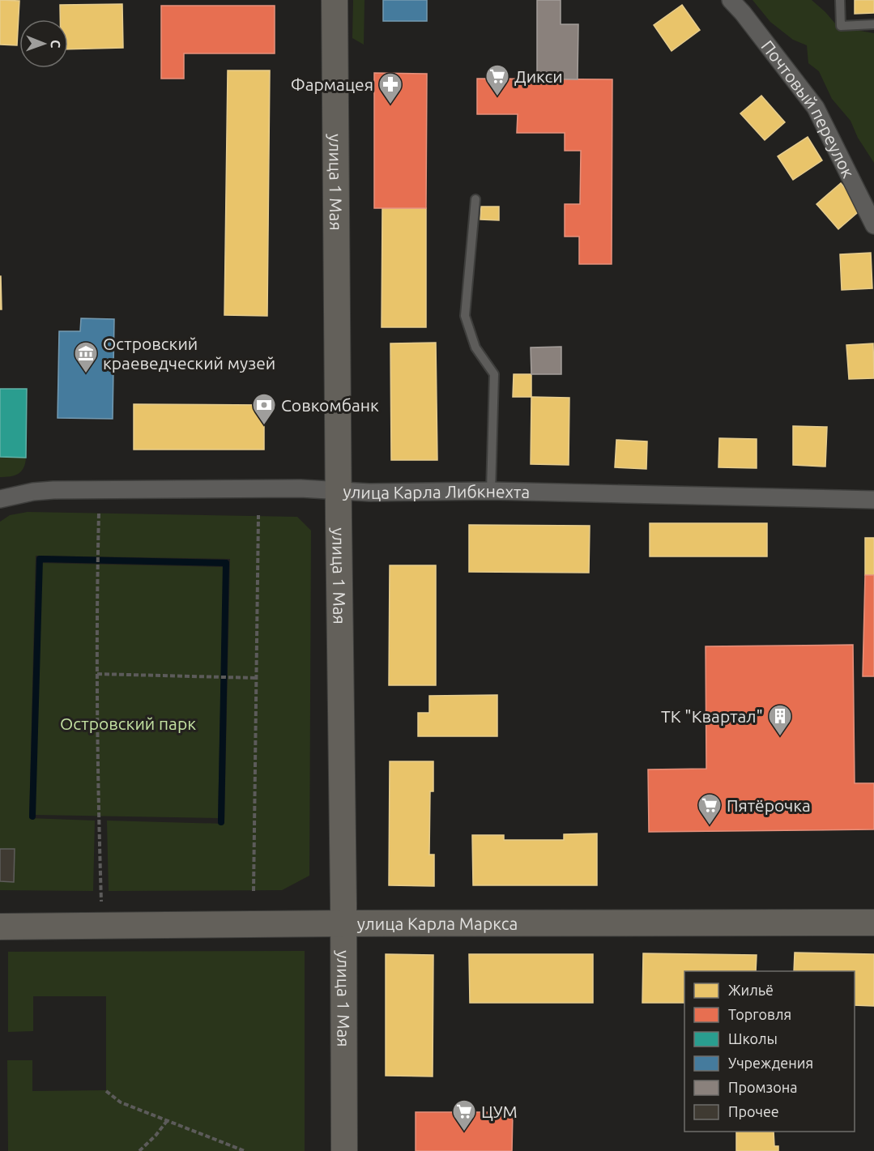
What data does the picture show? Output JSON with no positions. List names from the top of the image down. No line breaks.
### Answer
{"streets":{"street":["Почтовый переулок","улица 1 Мая","улица Карла Либкнехта","улица Карла Маркса"]},"crossings":[["улица 1 Мая","улица Карла Либкнехта"],["улица 1 Мая","улица Карла Маркса"]],"parks":["Островский парк"],"places":{"supermarket":["Дикси","Пятёрочка","ЦУМ"],"pharmacy":["Фармацея"],"museum":["Островский краеведческий музей"],"bank":["Совкомбанк"],"building":["ТК \"Квартал\""]},"legend":["Жильё","Торговля","Школы","Учреждения","Промзона","Прочее"],"north":"right"}
